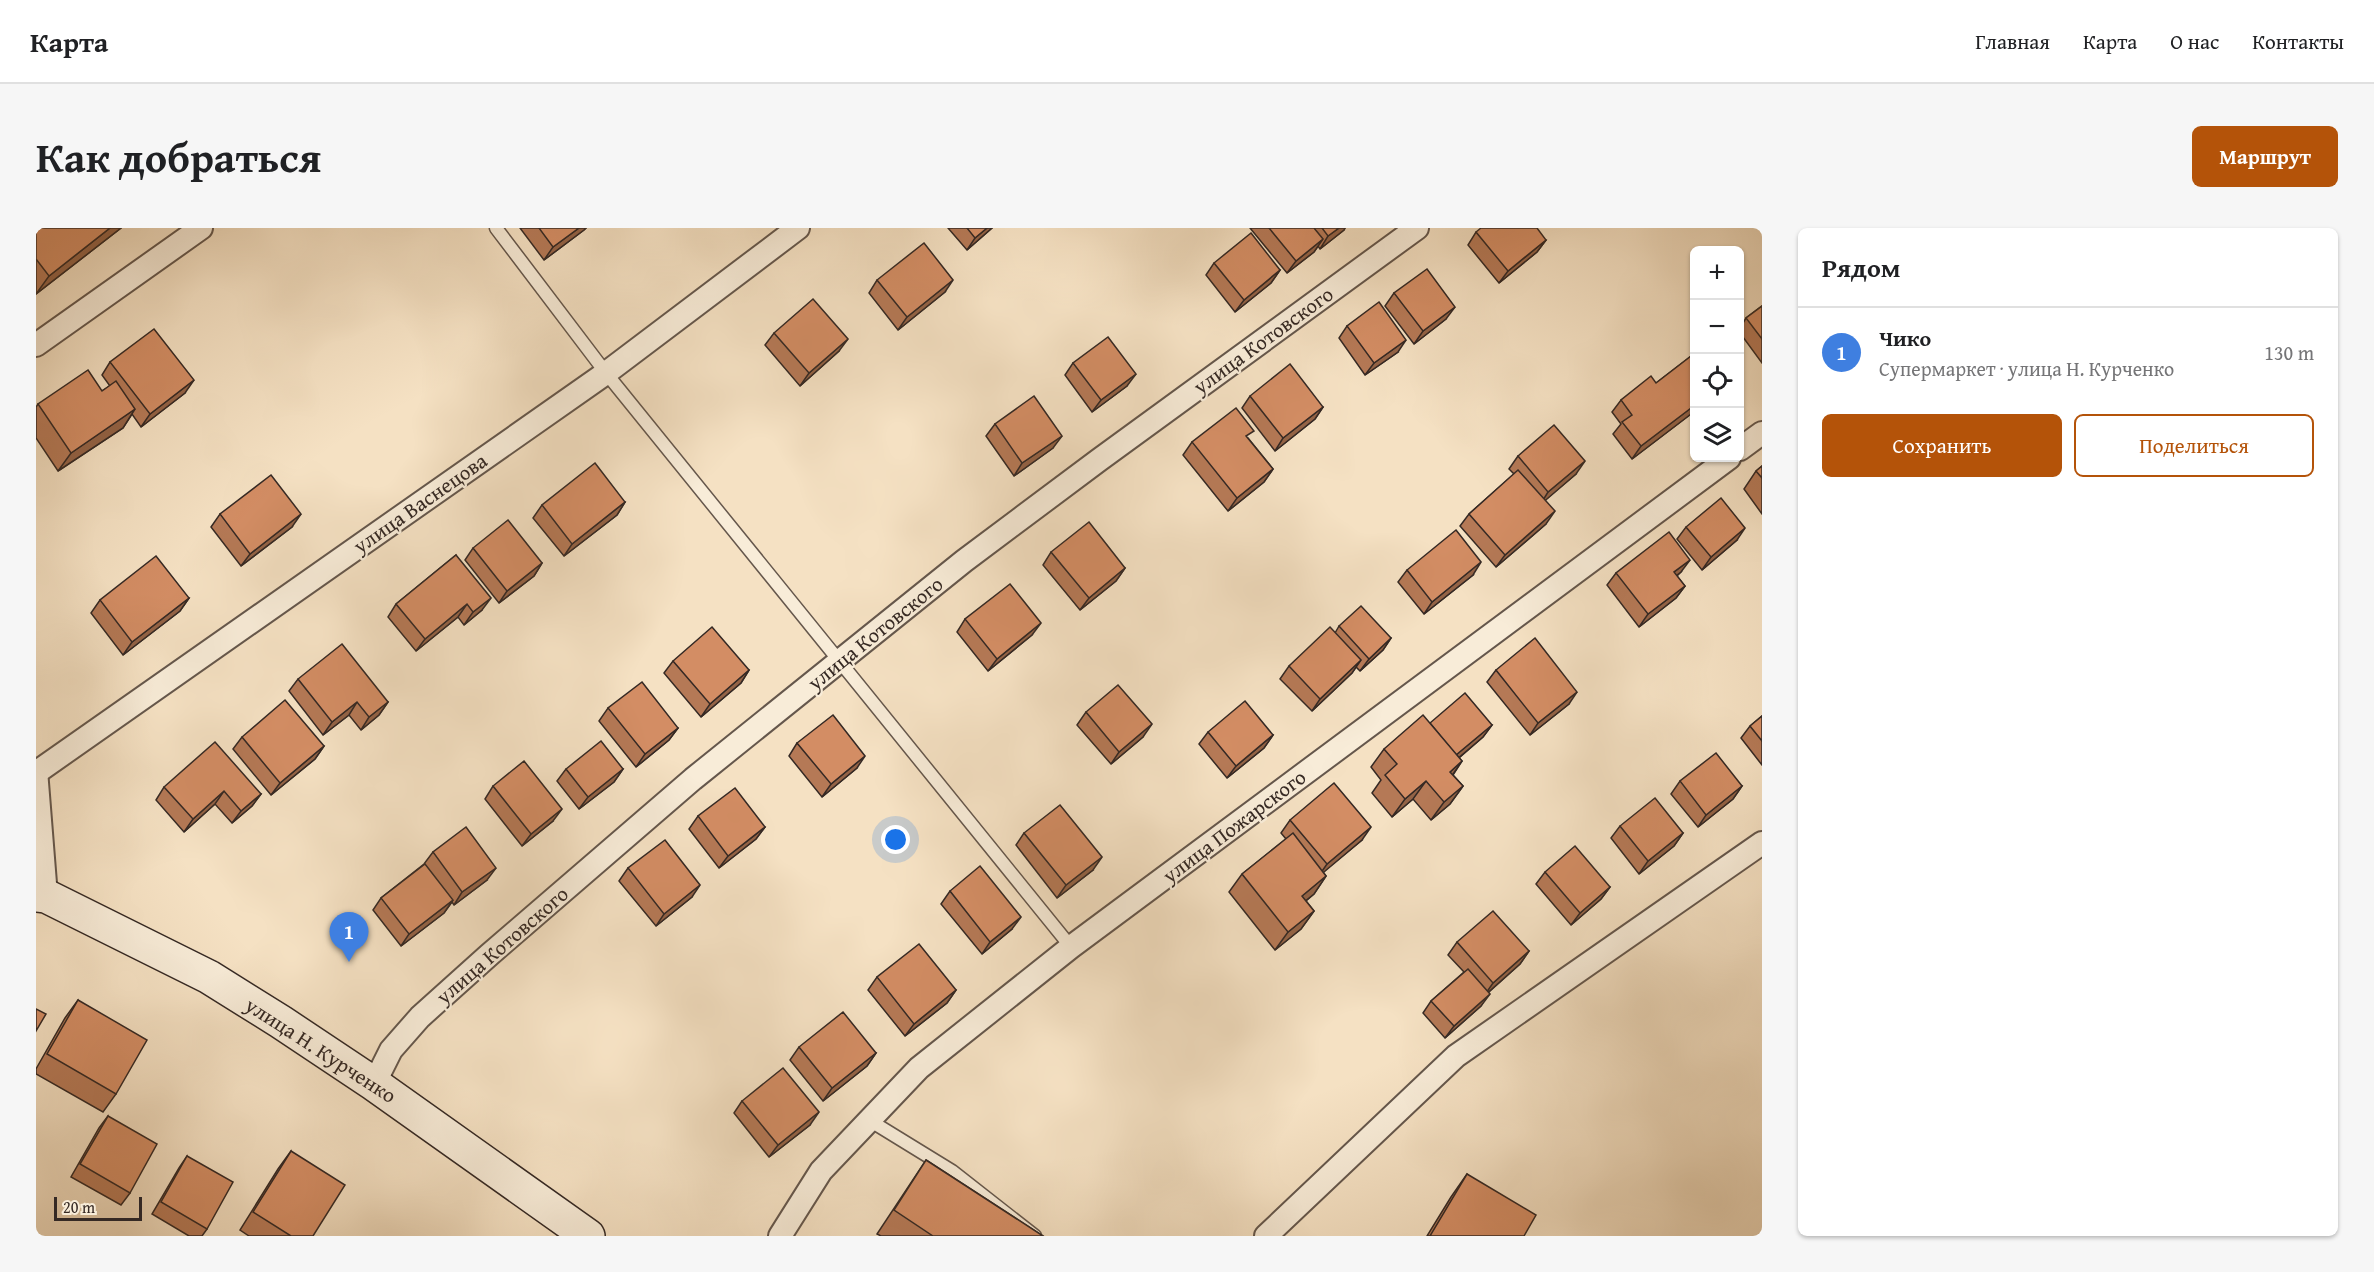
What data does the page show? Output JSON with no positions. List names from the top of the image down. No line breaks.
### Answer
{"streets":{"main road":["улица Н. Курченко"],"street":["улица Котовского","улица Васнецова","улица Пожарского"]},"crossings":[["улица Котовского","улица Н. Курченко"]],"scale_bar":"20 m","page":{"header":"Карта","nav":["Главная","Карта","О нас","Контакты"],"title":"Как добраться","buttons":["Маршрут",["Сохранить","Поделиться"]],"heading":"Рядом","map_buttons":["+","−"],"list":[{"mark":"1","name":"Чико","note":"Супермаркет · улица Н. Курченко","value":"130 m"}],"pins":"1","scale":"20 m"}}
